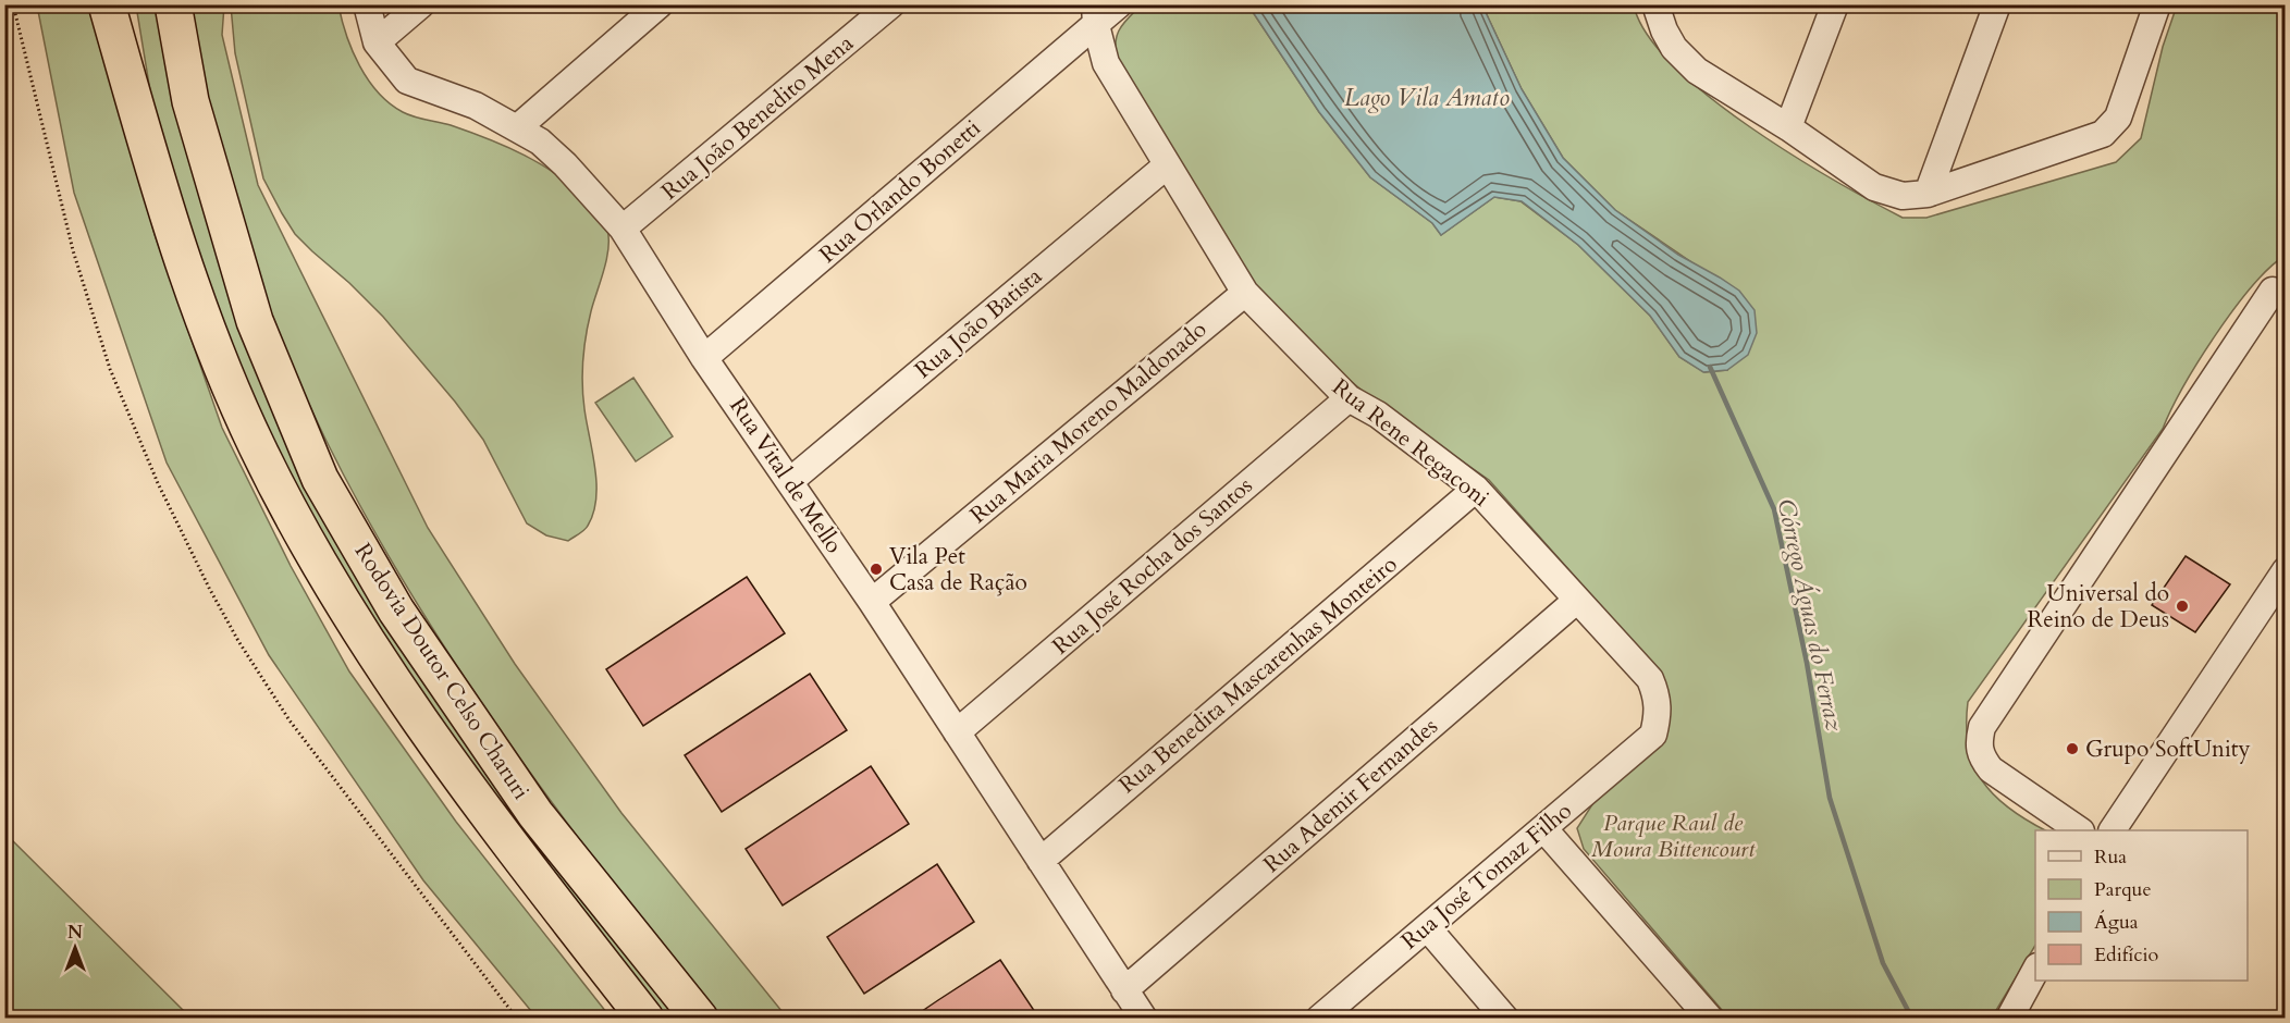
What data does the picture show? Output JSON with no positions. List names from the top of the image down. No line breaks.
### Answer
{"streets":{"highway":["Rodovia Doutor Celso Charuri"],"street":["Rua João Benedito Mena","Rua Orlando Bonetti","Rua João Batista","Rua Maria Moreno Maldonado","Rua Rene Regaconi","Rua Vital de Mello","Rua José Rocha dos Santos","Rua Benedita Mascarenhas Monteiro","Rua Ademir Fernandes","Rua José Tomaz Filho"]},"crossings":[["Rua João Benedito Mena","Rua Vital de Mello"],["Rua Orlando Bonetti","Rua Rene Regaconi"],["Rua Orlando Bonetti","Rua Vital de Mello"],["Rua João Batista","Rua Rene Regaconi"],["Rua João Batista","Rua Vital de Mello"],["Rua Maria Moreno Maldonado","Rua Rene Regaconi"],["Rua Maria Moreno Maldonado","Rua Vital de Mello"],["Rua Rene Regaconi","Rua José Rocha dos Santos"],["Rua Rene Regaconi","Rua Benedita Mascarenhas Monteiro"],["Rua Rene Regaconi","Rua Ademir Fernandes"],["Rua Rene Regaconi","Rua José Tomaz Filho"],["Rua Vital de Mello","Rua José Rocha dos Santos"],["Rua Vital de Mello","Rua Benedita Mascarenhas Monteiro"],["Rua Vital de Mello","Rua Ademir Fernandes"]],"water":["Lago Vila Amato","Córrego Águas do Ferraz"],"parks":["Parque Raul de Moura Bittencourt"],"places":["Vila Pet Casa de Ração","Universal do Reino de Deus","Grupo SoftUnity"],"legend":["Rua","Parque","Água","Edifício"],"north":"top"}
